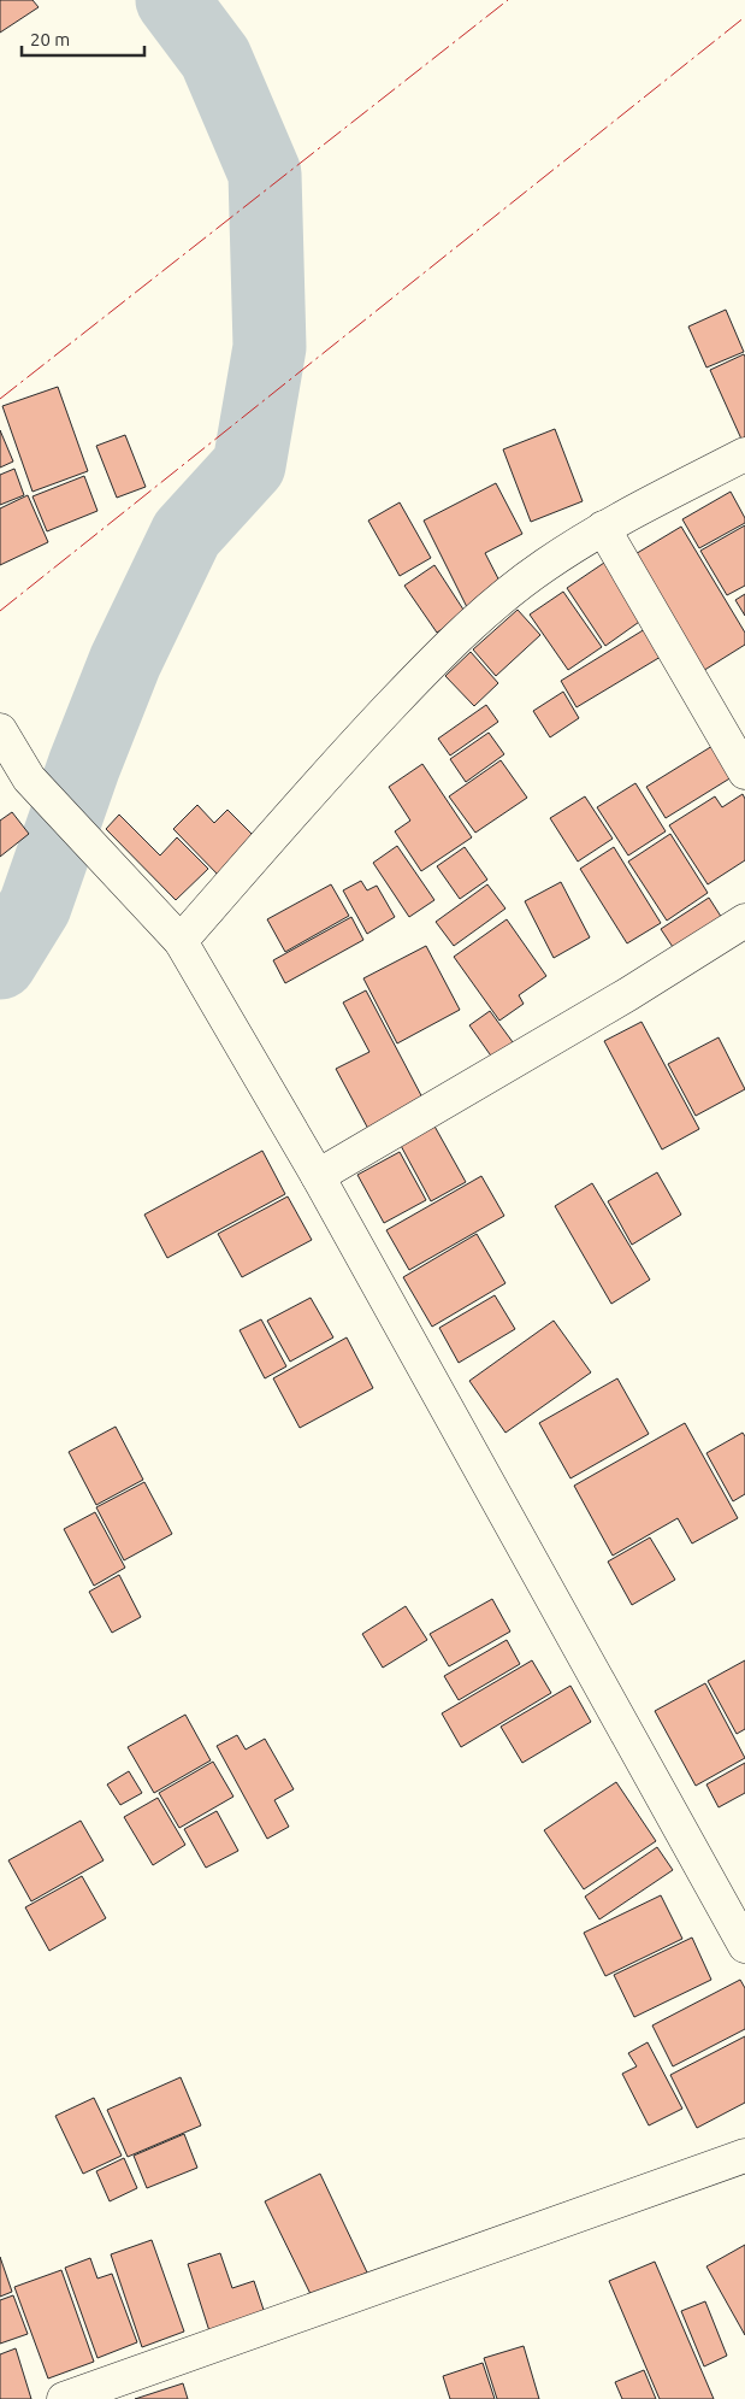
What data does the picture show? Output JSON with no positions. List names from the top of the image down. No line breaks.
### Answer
{"scale_bar":"20 m"}
